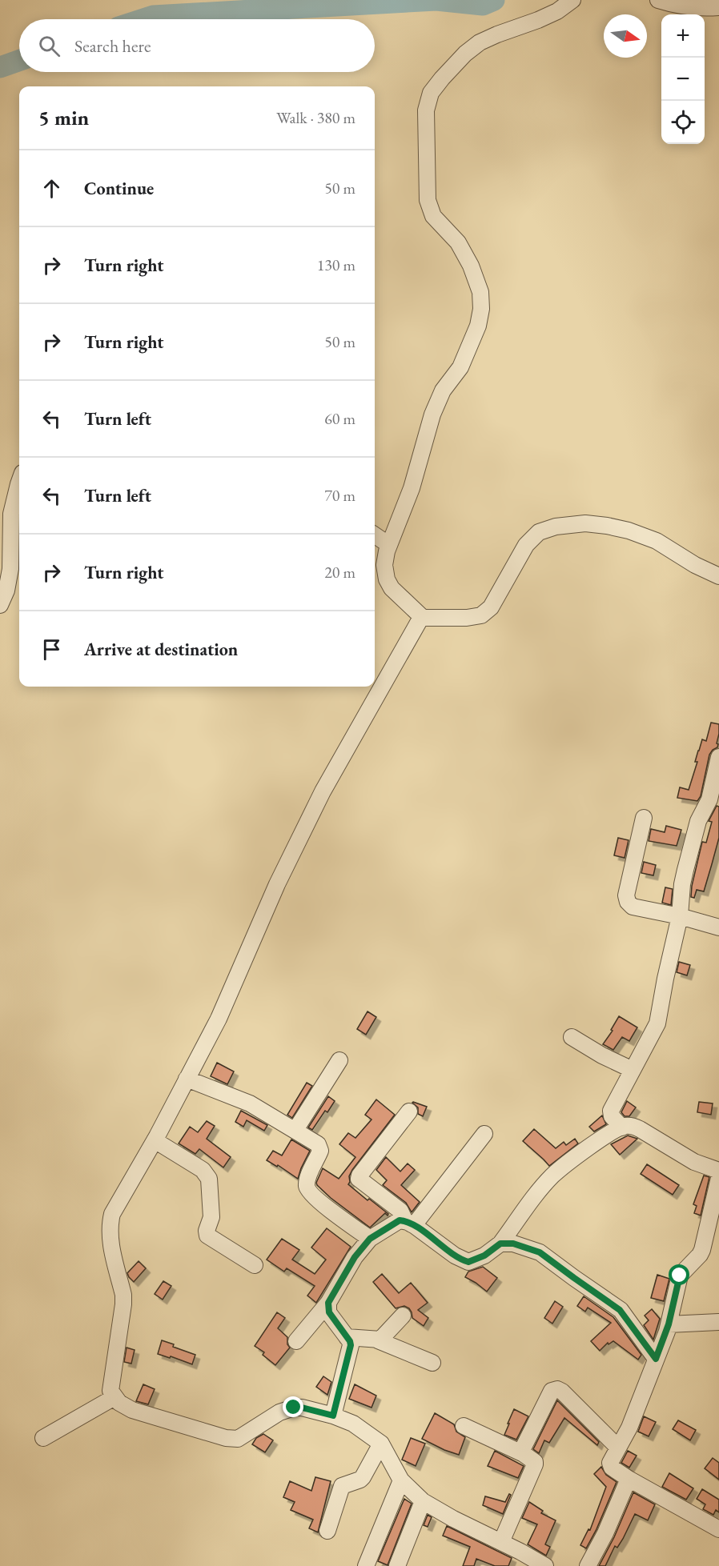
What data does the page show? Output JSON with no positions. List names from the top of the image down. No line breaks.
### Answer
{"north":"right","page":{"map_buttons":["+","−"],"search":"Search here","heading":["5 min","Walk · 380 m"],"list":[["Continue","50 m"],["Turn right","130 m"],["Turn right","50 m"],["Turn left","60 m"],["Turn left","70 m"],["Turn right","20 m"],"Arrive at destination"]}}
